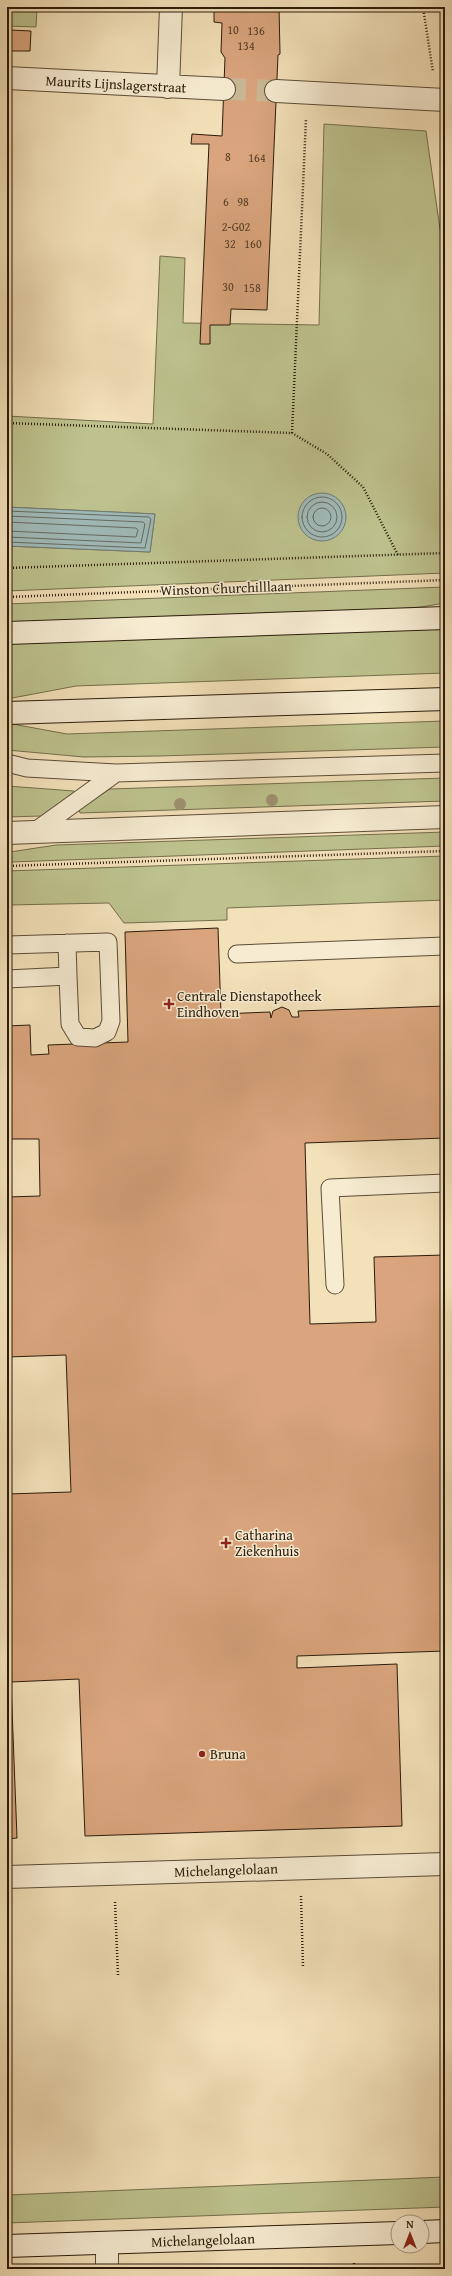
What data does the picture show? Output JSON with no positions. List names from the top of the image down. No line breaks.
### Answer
{"streets":{"street":["Maurits Lijnslagerstraat","Michelangelolaan"],"path":["Winston Churchilllaan"]},"places":{"health":["Centrale Dienstapotheek Eindhoven","Catharina Ziekenhuis"],"other":["Bruna"]},"house_numbers":["10","136","134","8","164","6","98","2-G02","32","160","30","158"],"north":"top"}
